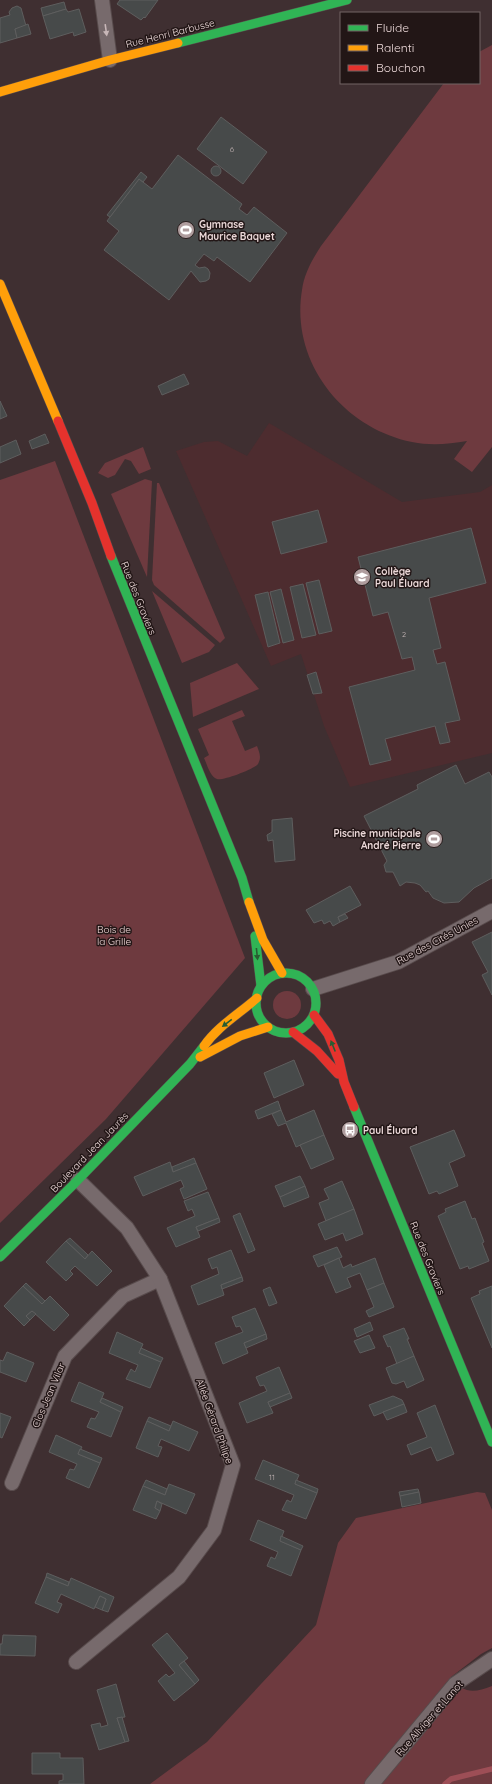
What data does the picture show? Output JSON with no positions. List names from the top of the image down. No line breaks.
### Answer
{"streets":{"street":["Rue Henri Barbusse","Rue des Graviers","Rue des Cités Unies","Boulevard Jean Jaurès","Clos Jean Vilar","Allée Gérard Philipe","Rue Allviger et Lanot"]},"crossings":[["Rue des Graviers","Rue des Cités Unies"],["Rue des Graviers","Boulevard Jean Jaurès"],["Rue des Cités Unies","Boulevard Jean Jaurès"],["Boulevard Jean Jaurès","Allée Gérard Philipe"],["Clos Jean Vilar","Allée Gérard Philipe"]],"parks":["Bois de la Grille"],"places":{"sports":["Gymnase Maurice Baquet","Piscine municipale André Pierre"],"school or university":["Collège Paul Éluard"],"bus stop":["Paul Éluard"]},"house_numbers":["6","2","11"],"legend":["Fluide","Ralenti","Bouchon"]}
